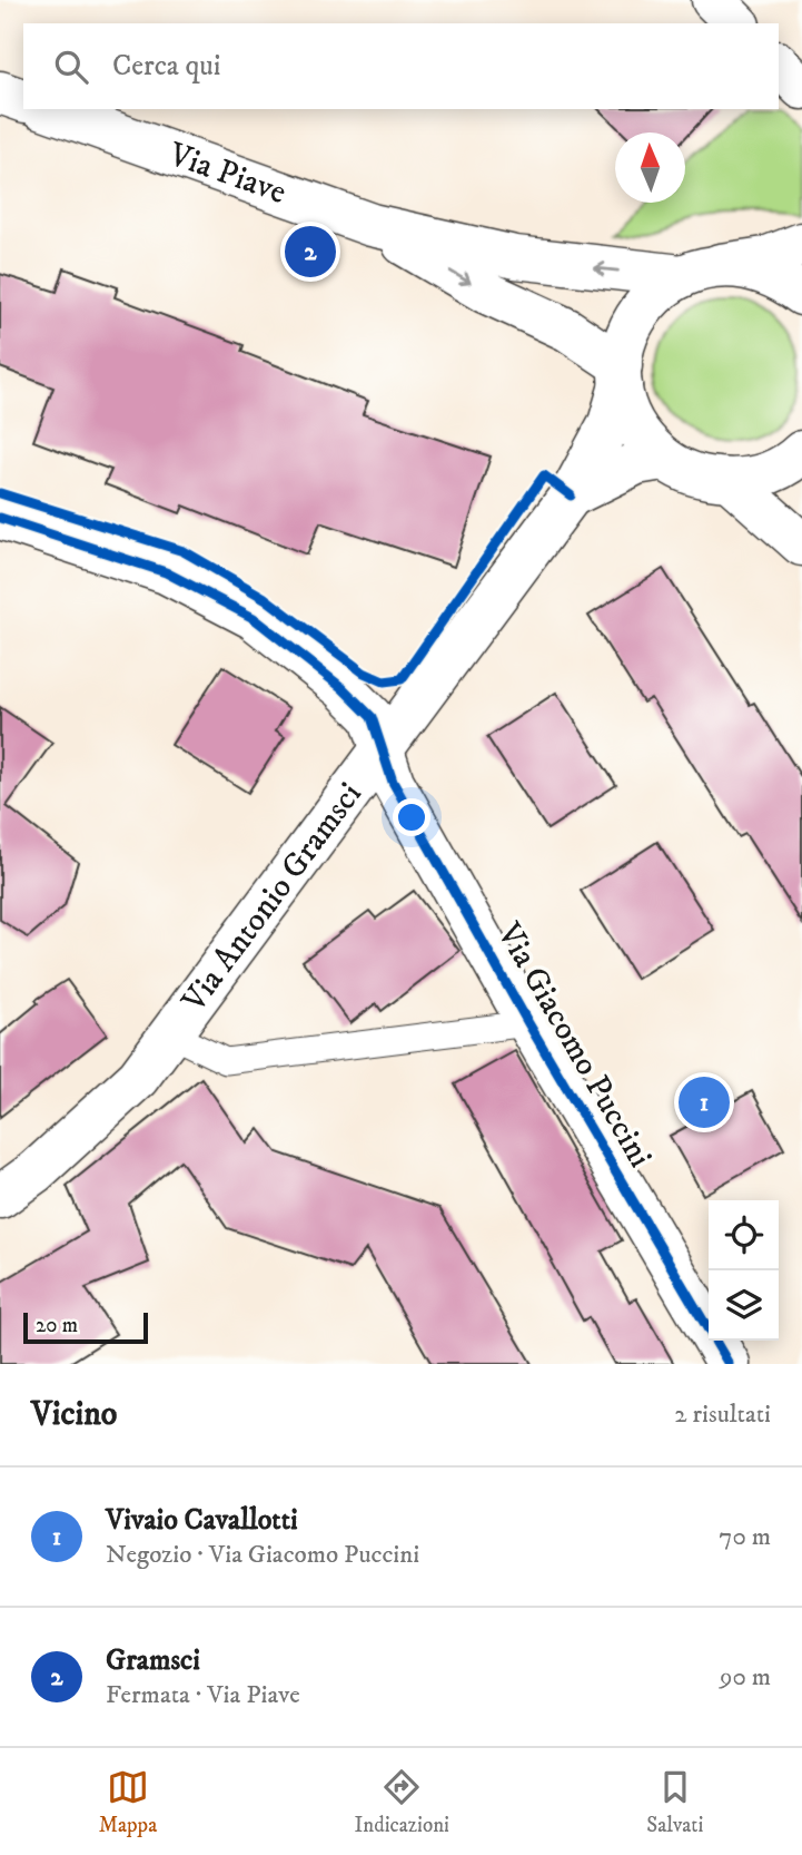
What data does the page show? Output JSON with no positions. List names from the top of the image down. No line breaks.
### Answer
{"streets":{"street":["Via Piave","Via Antonio Gramsci","Via Giacomo Puccini"]},"crossings":[["Via Piave","Via Antonio Gramsci"],["Via Antonio Gramsci","Via Giacomo Puccini"]],"scale_bar":"20 m","north":"top","page":{"search":"Cerca qui","pins":["2","1"],"scale":"20 m","heading":["Vicino","2 risultati"],"list":[{"mark":"1","name":"Vivaio Cavallotti","note":"Negozio · Via Giacomo Puccini","value":"70 m"},{"mark":"2","name":"Gramsci","note":"Fermata · Via Piave","value":"90 m"}],"nav":["Mappa","Indicazioni","Salvati"]}}
